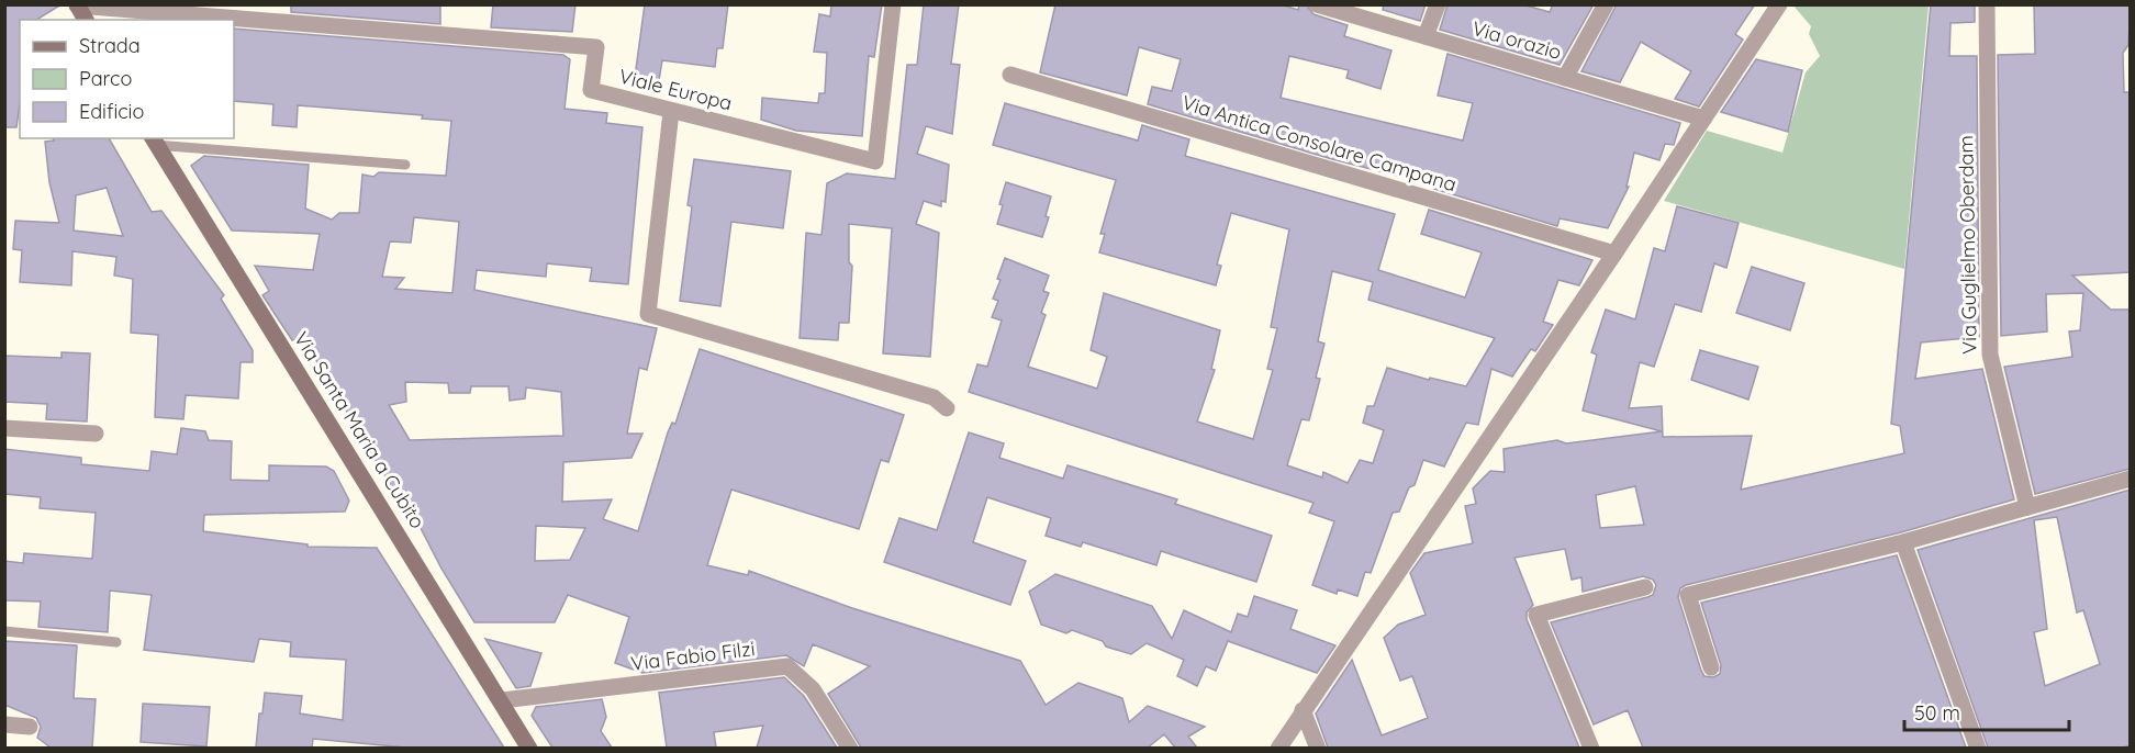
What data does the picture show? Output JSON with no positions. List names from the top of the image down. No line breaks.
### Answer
{"streets":{"main road":["Via Santa Maria a Cubito"],"street":["Via orazio","Viale Europa","Via Antica Consolare Campana","Via Guglielmo Oberdam","Via Fabio Filzi"]},"crossings":[["Via Santa Maria a Cubito","Via Fabio Filzi"]],"legend":["Strada","Parco","Edificio"],"scale_bar":"50 m"}
